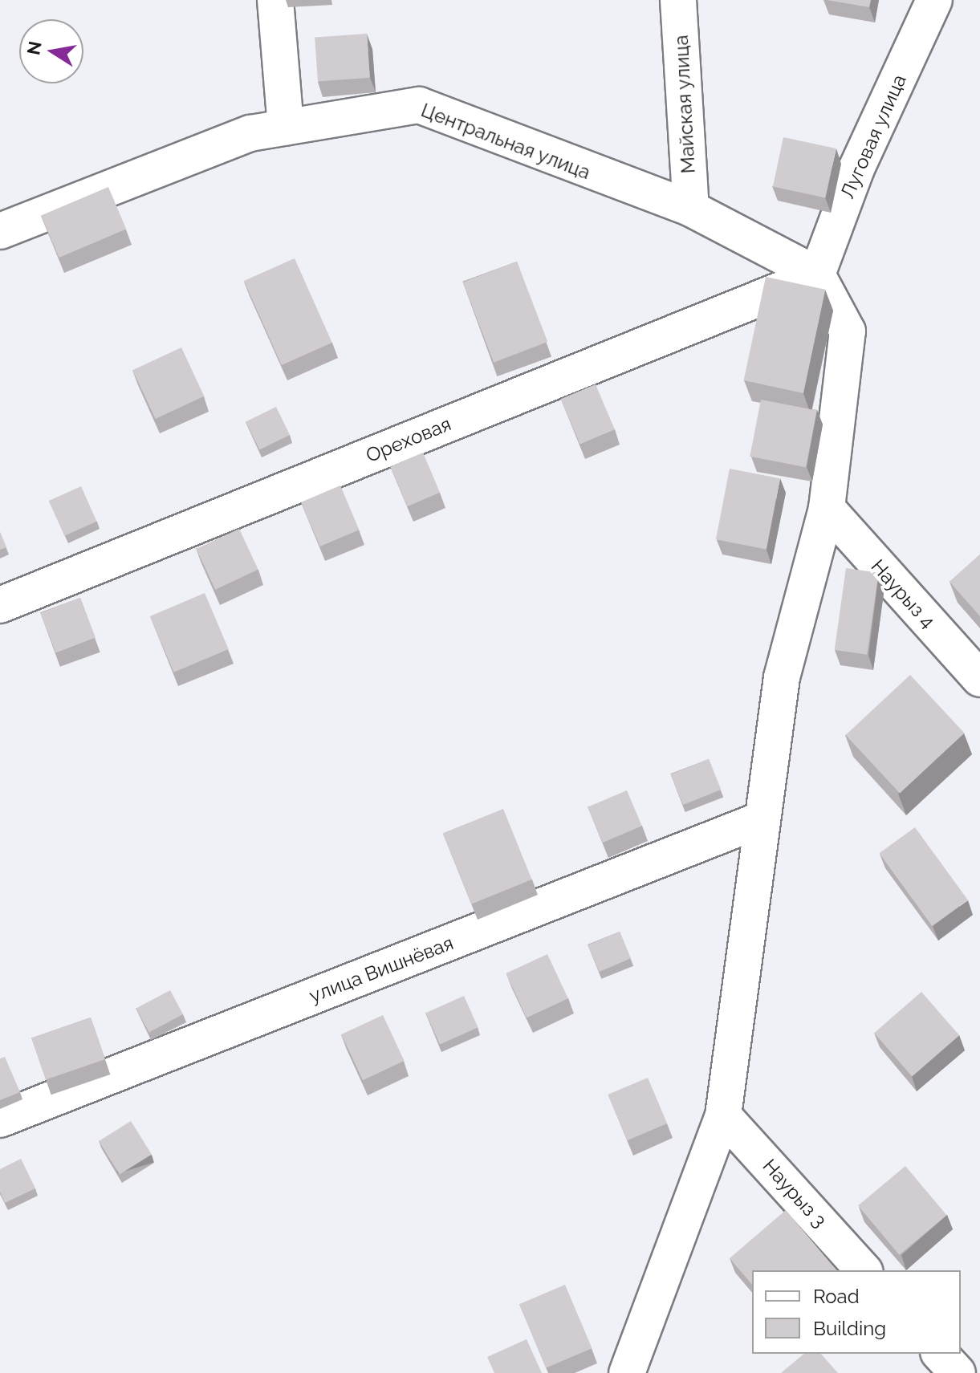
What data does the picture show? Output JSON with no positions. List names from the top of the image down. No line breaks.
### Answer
{"streets":{"street":["Майская улица","Луговая улица","Центральная улица","Ореховая","Наурыз 4","улица Вишнёвая","Наурыз 3"]},"crossings":[["Майская улица","Центральная улица"],["Луговая улица","Центральная улица"],["Луговая улица","Ореховая"],["Центральная улица","Ореховая"]],"legend":["Road","Building"],"north":"left"}
